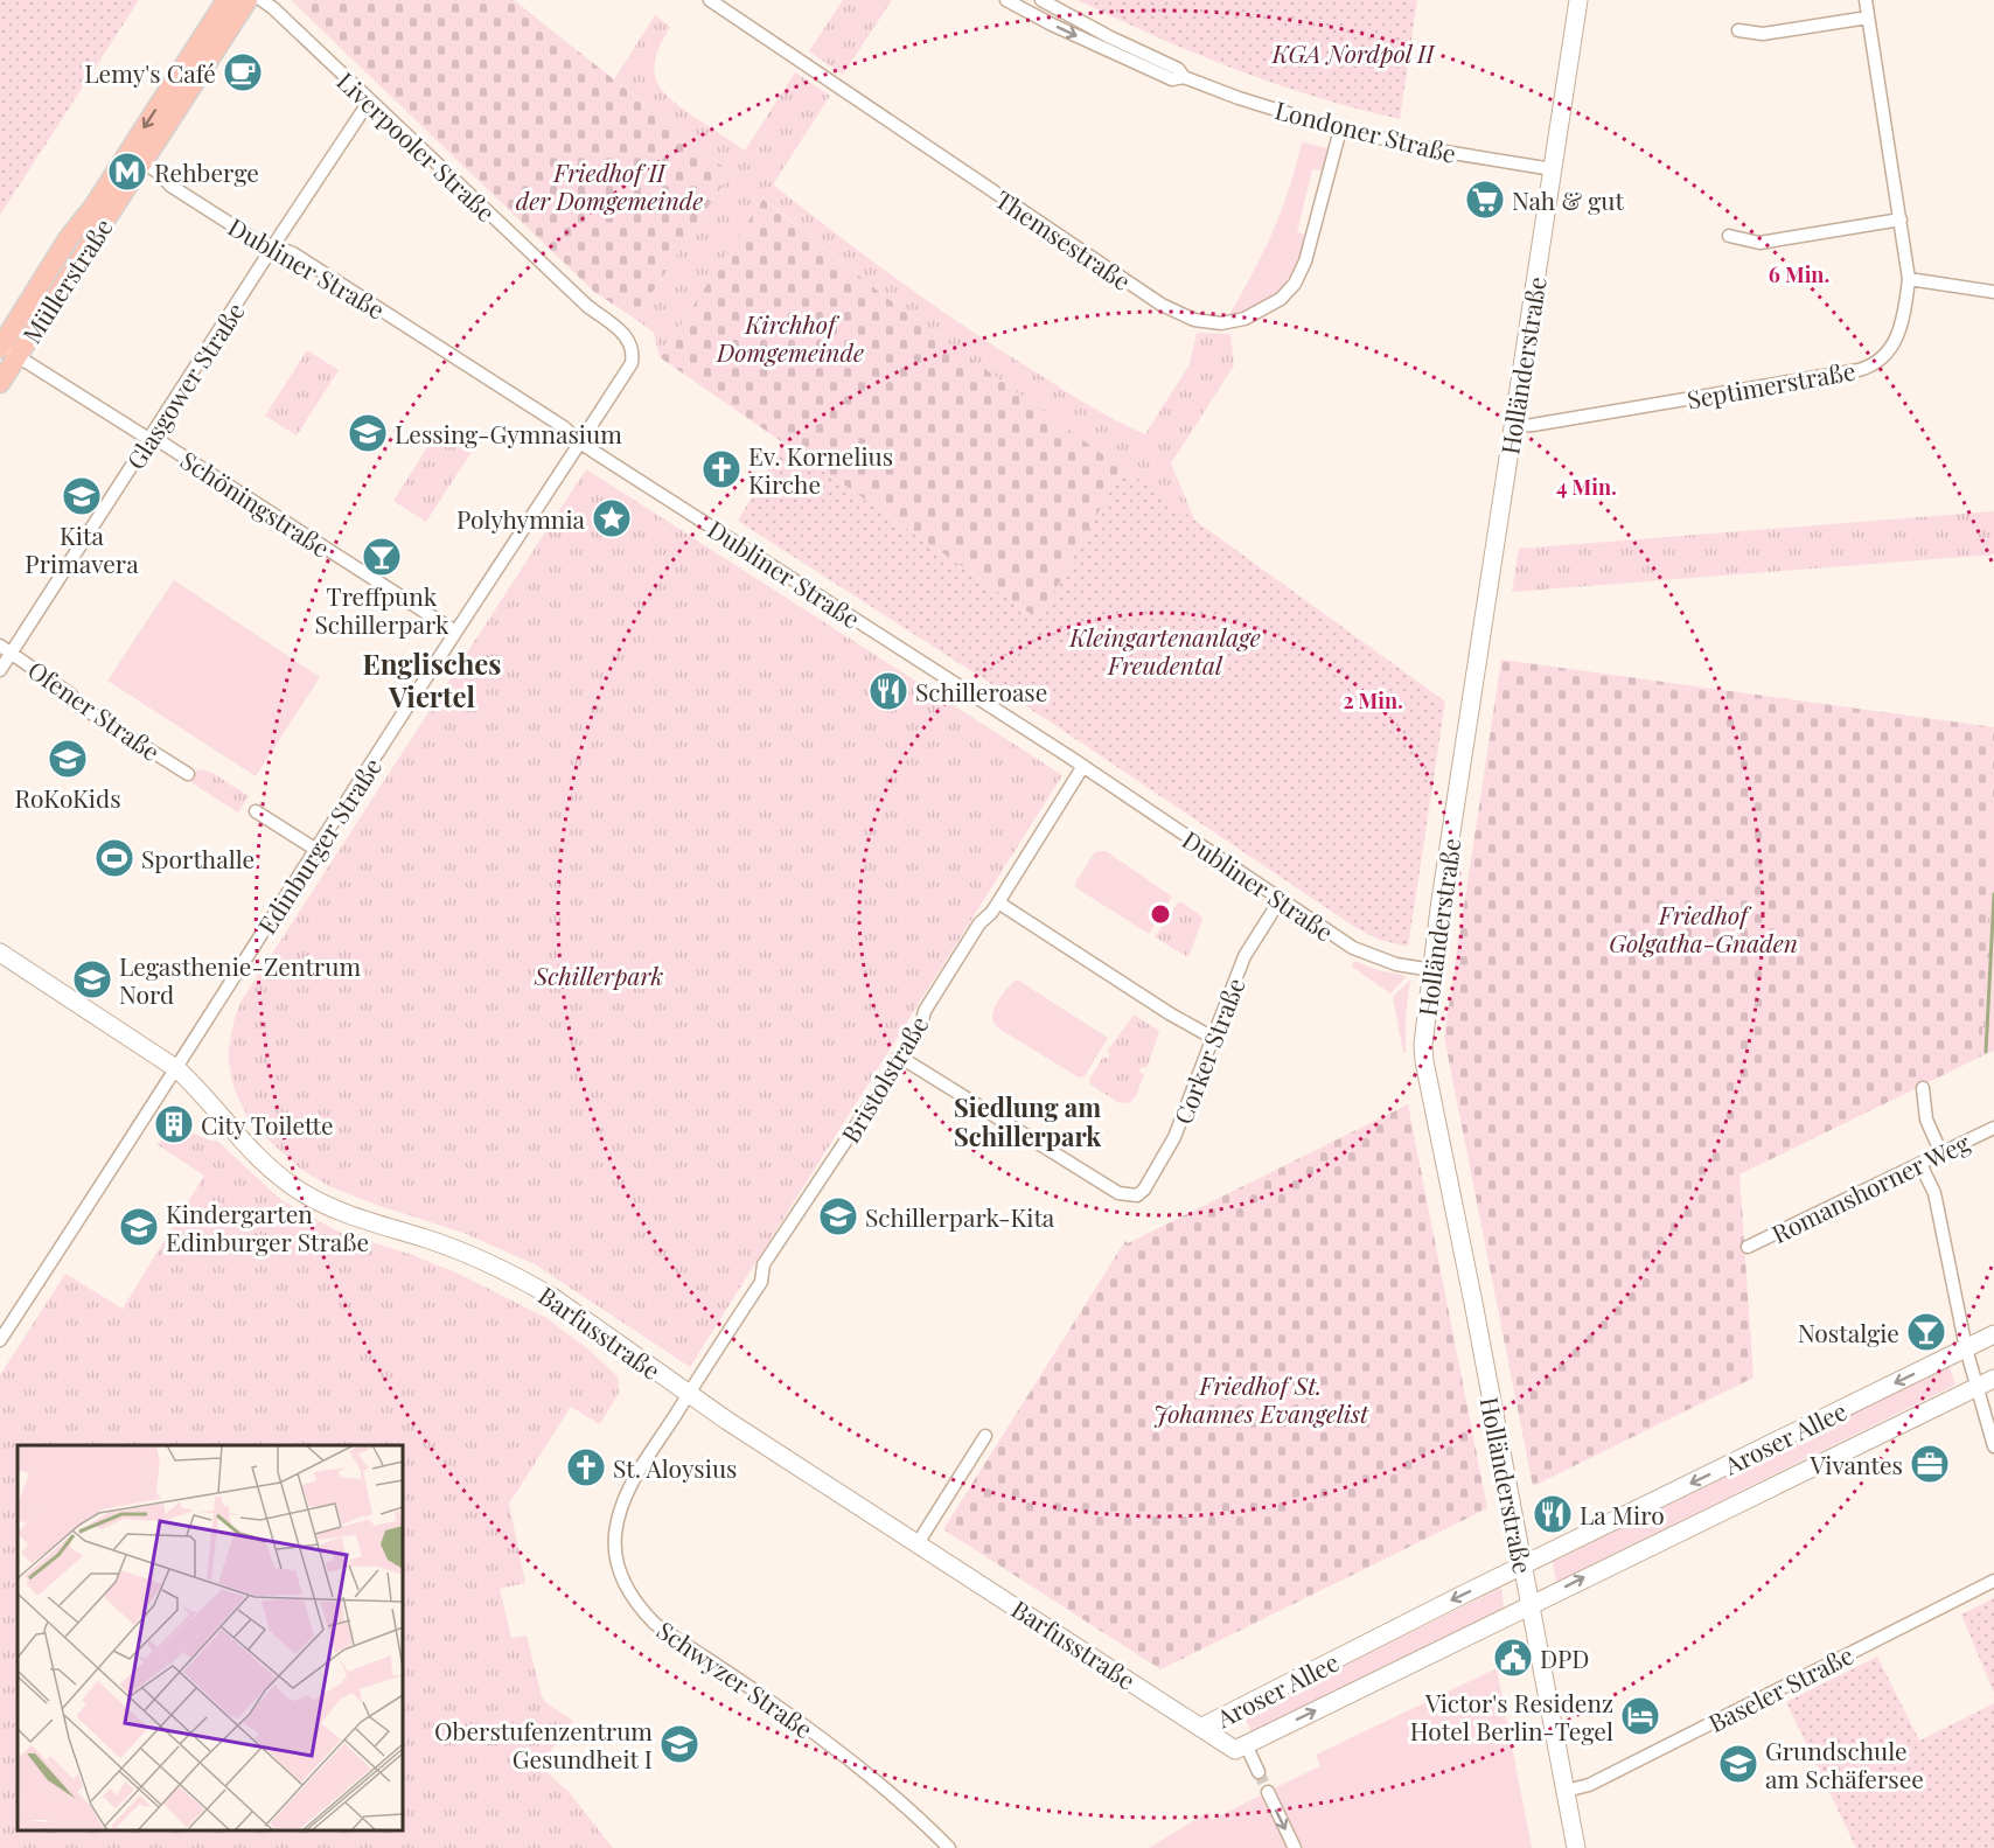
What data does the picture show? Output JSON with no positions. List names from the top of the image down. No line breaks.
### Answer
{"streets":{"main road":["Müllerstraße","Holländerstraße","Barfusstraße","Aroser Allee"],"street":["Londoner Straße","Liverpooler Straße","Themsestraße","Dubliner Straße","Septimerstraße","Glasgower Straße","Schöningstraße","Ofener Straße","Edinburger Straße","Corker Straße","Bristolstraße","Romanshorner Weg","Schwyzer Straße","Baseler Straße"]},"crossings":[["Londoner Straße","Themsestraße"],["Londoner Straße","Holländerstraße"],["Liverpooler Straße","Glasgower Straße"],["Liverpooler Straße","Edinburger Straße"],["Dubliner Straße","Müllerstraße"],["Dubliner Straße","Holländerstraße"],["Dubliner Straße","Glasgower Straße"],["Dubliner Straße","Edinburger Straße"],["Dubliner Straße","Corker Straße"],["Dubliner Straße","Bristolstraße"],["Müllerstraße","Schöningstraße"],["Holländerstraße","Septimerstraße"],["Holländerstraße","Aroser Allee"],["Holländerstraße","Baseler Straße"],["Glasgower Straße","Schöningstraße"],["Glasgower Straße","Ofener Straße"],["Schöningstraße","Edinburger Straße"],["Edinburger Straße","Barfusstraße"],["Corker Straße","Bristolstraße"],["Bristolstraße","Barfusstraße"],["Bristolstraße","Schwyzer Straße"],["Barfusstraße","Aroser Allee"],["Barfusstraße","Schwyzer Straße"]],"districts":["Englisches Viertel","Siedlung am Schillerpark"],"parks":["KGA Nordpol II","Friedhof II der Domgemeinde","Kirchhof Domgemeinde","Kleingartenanlage Freudental","Friedhof Golgatha-Gnaden","Schillerpark","Friedhof St. Johannes Evangelist"],"places":{"cafe":["Lemy's Café"],"metro station":["Rehberge"],"supermarket":["Nah & gut"],"school or university":["Lessing-Gymnasium","Kita Primavera","RoKoKids","Legasthenie-Zentrum Nord","Schillerpark-Kita","Kindergarten Edinburger Straße","Oberstufenzentrum Gesundheit I","Grundschule am Schäfersee"],"church":["Ev. Kornelius Kirche","St. Aloysius"],"place":["Polyhymnia"],"bar":["Treffpunk Schillerpark","Nostalgie"],"restaurant":["Schilleroase","La Miro"],"sports":["Sporthalle"],"building":["City Toilette"],"office":["Vivantes"],"public building":["DPD"],"hotel":["Victor's Residenz Hotel Berlin-Tegel"]},"rings":["6 Min.","4 Min.","2 Min."]}
